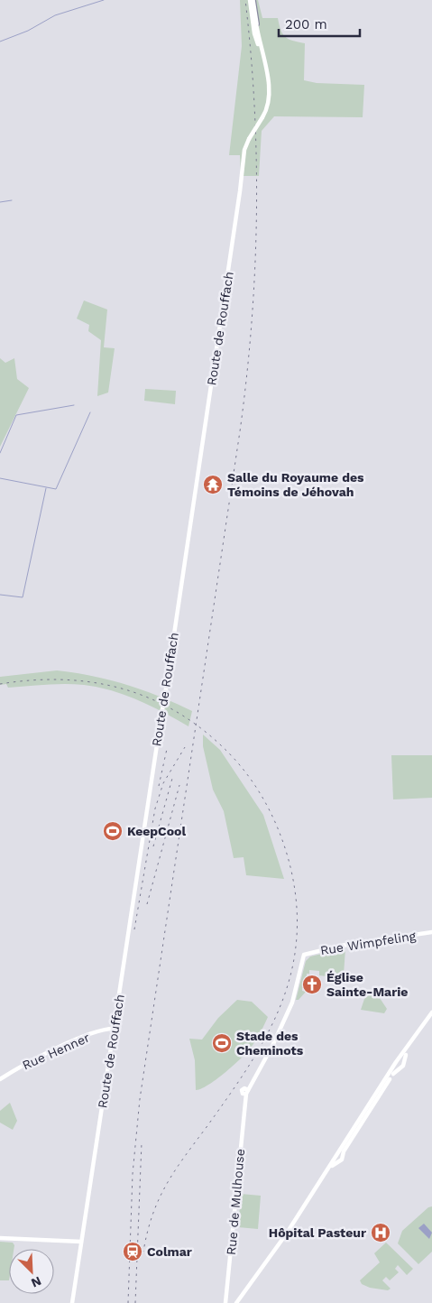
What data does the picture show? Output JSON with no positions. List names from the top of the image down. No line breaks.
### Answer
{"streets":{"main road":["Route de Rouffach","Rue Wimpfeling","Rue Henner","Rue de Mulhouse"]},"crossings":[["Route de Rouffach","Rue Henner"],["Rue Wimpfeling","Rue de Mulhouse"]],"places":{"temple":["Salle du Royaume des Témoins de Jéhovah"],"sports":["KeepCool","Stade des Cheminots"],"church":["Église Sainte-Marie"],"hospital":["Hôpital Pasteur"],"station":["Colmar"]},"scale_bar":"200 m","north":"bottom right"}
